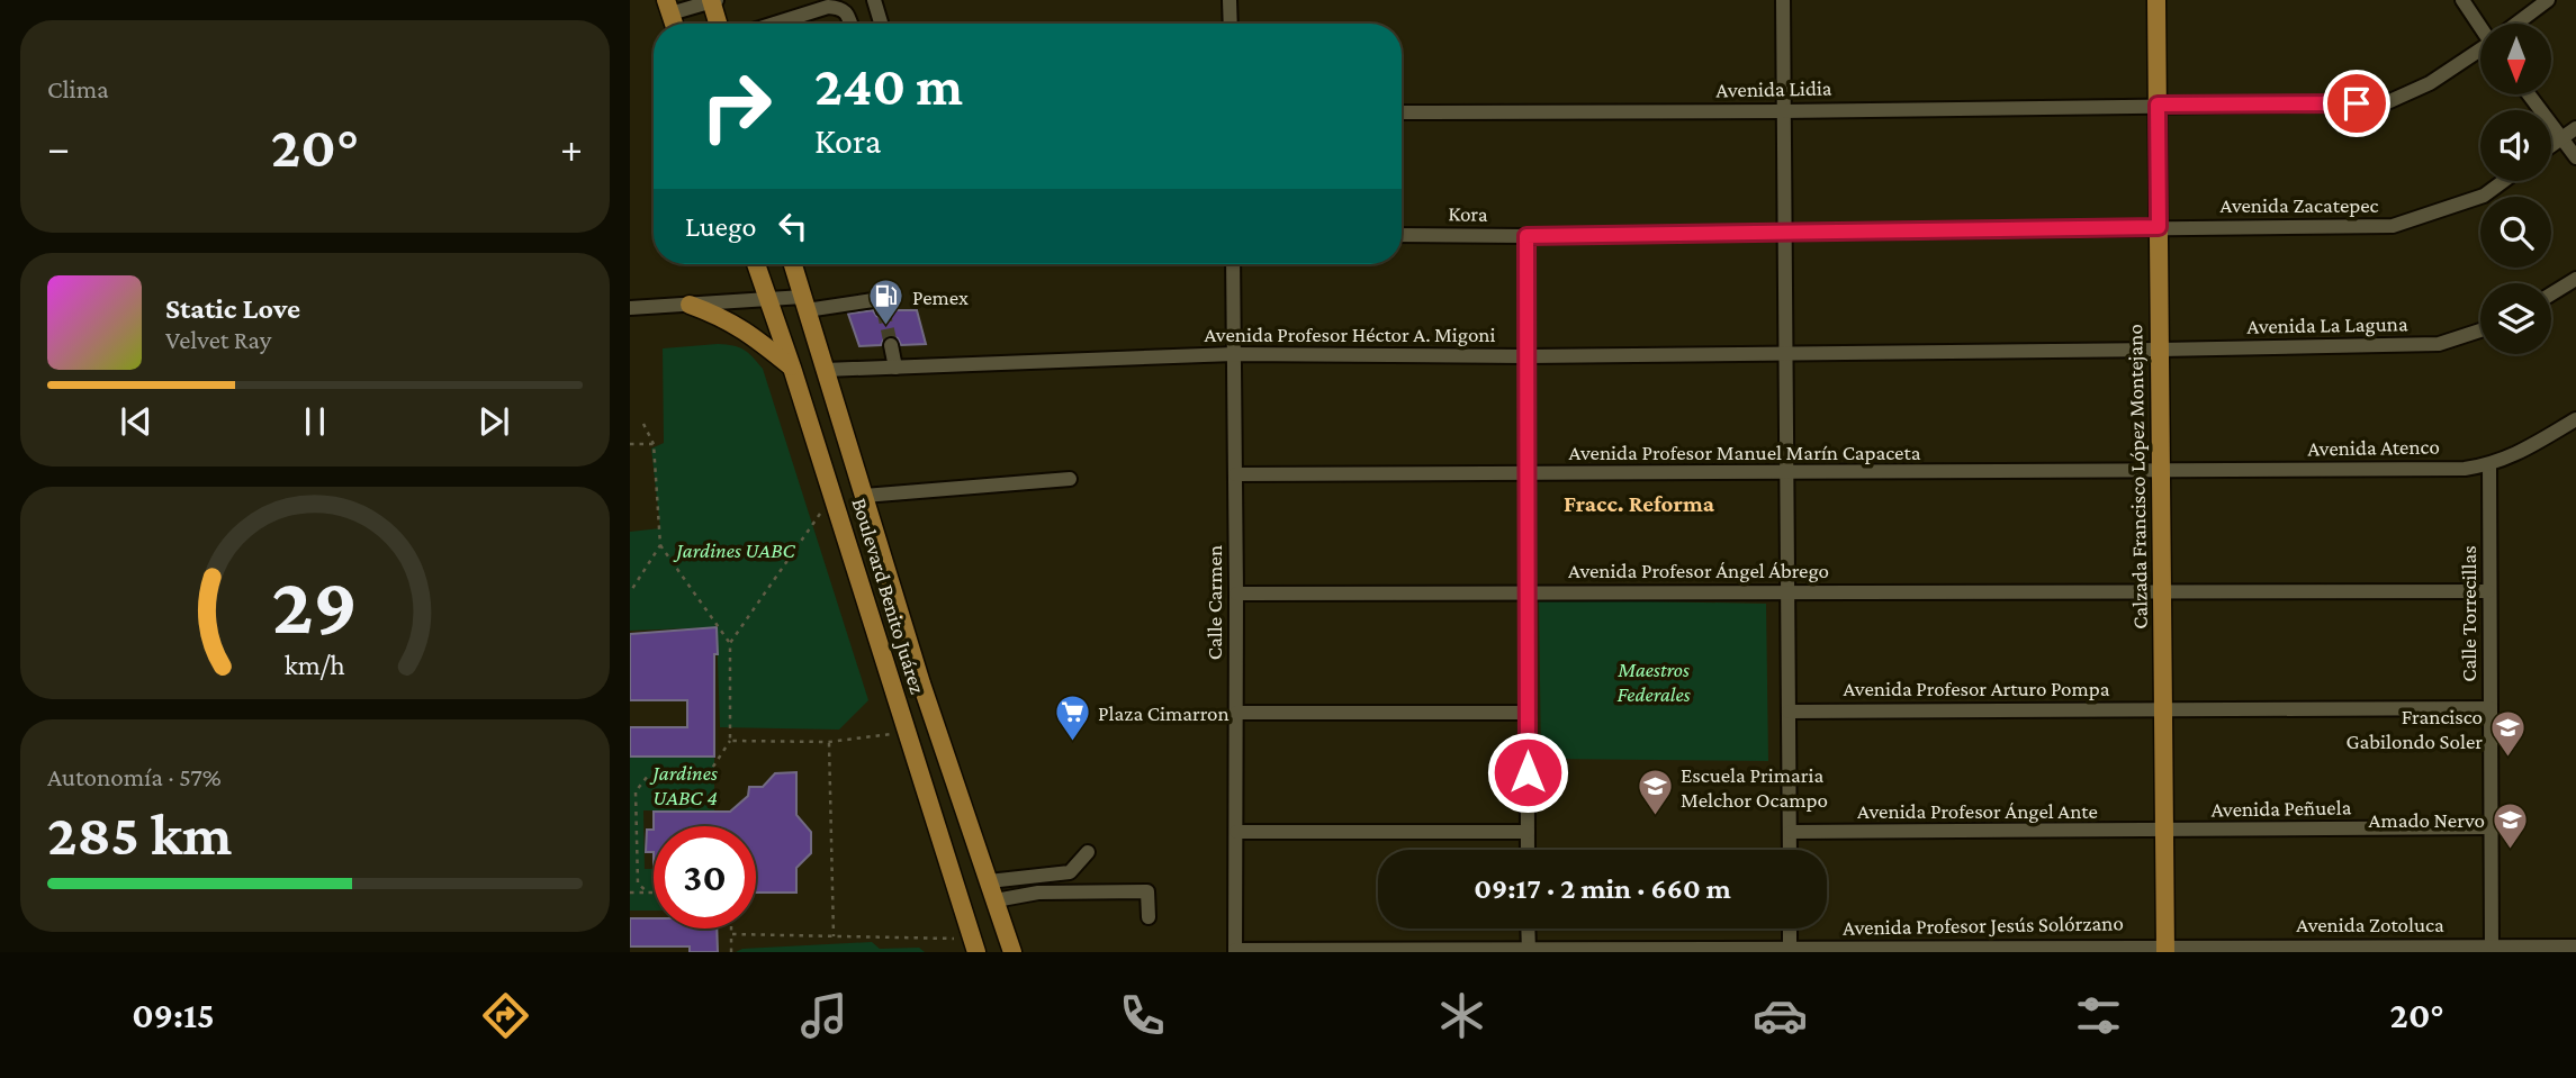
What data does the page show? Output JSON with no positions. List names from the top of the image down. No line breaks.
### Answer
{"streets":{"main road":["Calzada Francisco López Montejano","Boulevard Benito Juárez"],"street":["Avenida Lidia","Avenida Zacatepec","Kora","Avenida La Laguna","Avenida Profesor Héctor A. Migoni","Avenida Atenco","Avenida Profesor Manuel Marín Capaceta","Avenida Profesor Ángel Ábrego","Calle Carmen","Calle Torrecillas","Avenida Profesor Arturo Pompa","Avenida Peñuela","Avenida Profesor Ángel Ante","Avenida Zotoluca","Avenida Profesor Jesús Solórzano"]},"crossings":[["Avenida Lidia","Calzada Francisco López Montejano"],["Avenida Zacatepec","Kora"],["Avenida Zacatepec","Calzada Francisco López Montejano"],["Kora","Calzada Francisco López Montejano"],["Avenida La Laguna","Avenida Profesor Héctor A. Migoni"],["Avenida La Laguna","Calzada Francisco López Montejano"],["Avenida Profesor Héctor A. Migoni","Calzada Francisco López Montejano"],["Avenida Profesor Héctor A. Migoni","Boulevard Benito Juárez"],["Avenida Profesor Héctor A. Migoni","Calle Carmen"],["Avenida Atenco","Avenida Profesor Manuel Marín Capaceta"],["Avenida Atenco","Calzada Francisco López Montejano"],["Avenida Atenco","Calle Torrecillas"],["Avenida Profesor Manuel Marín Capaceta","Calzada Francisco López Montejano"],["Avenida Profesor Manuel Marín Capaceta","Calle Carmen"],["Calzada Francisco López Montejano","Avenida Profesor Ángel Ábrego"],["Calzada Francisco López Montejano","Avenida Profesor Arturo Pompa"],["Calzada Francisco López Montejano","Avenida Peñuela"],["Calzada Francisco López Montejano","Avenida Profesor Ángel Ante"],["Calzada Francisco López Montejano","Avenida Zotoluca"],["Calzada Francisco López Montejano","Avenida Profesor Jesús Solórzano"],["Avenida Profesor Ángel Ábrego","Calle Carmen"],["Avenida Profesor Ángel Ábrego","Calle Torrecillas"],["Calle Carmen","Avenida Profesor Jesús Solórzano"],["Calle Torrecillas","Avenida Profesor Arturo Pompa"],["Calle Torrecillas","Avenida Peñuela"],["Calle Torrecillas","Avenida Zotoluca"],["Avenida Peñuela","Avenida Profesor Ángel Ante"],["Avenida Zotoluca","Avenida Profesor Jesús Solórzano"]],"districts":["Fracc. Reforma"],"parks":["Jardines UABC","Maestros Federales","Jardines UABC 4"],"places":{"fuel station":["Pemex"],"supermarket":["Plaza Cimarron"],"school or university":["Francisco Gabilondo Soler","Escuela Primaria Melchor Ocampo","Amado Nervo"]},"north":"bottom","page":{"tile":["Clima",["Autonomía · 57%","285 km"]],"turn":["240 m","Kora"],"heat":["−","20°","+"],"then":"Luego","song":["Static Love","Velvet Ray"],"limit":"30","trip":"09:17 · 2 min · 660 m","tabs":["09:15","20°"],"gauge":["29","km/h"]}}
